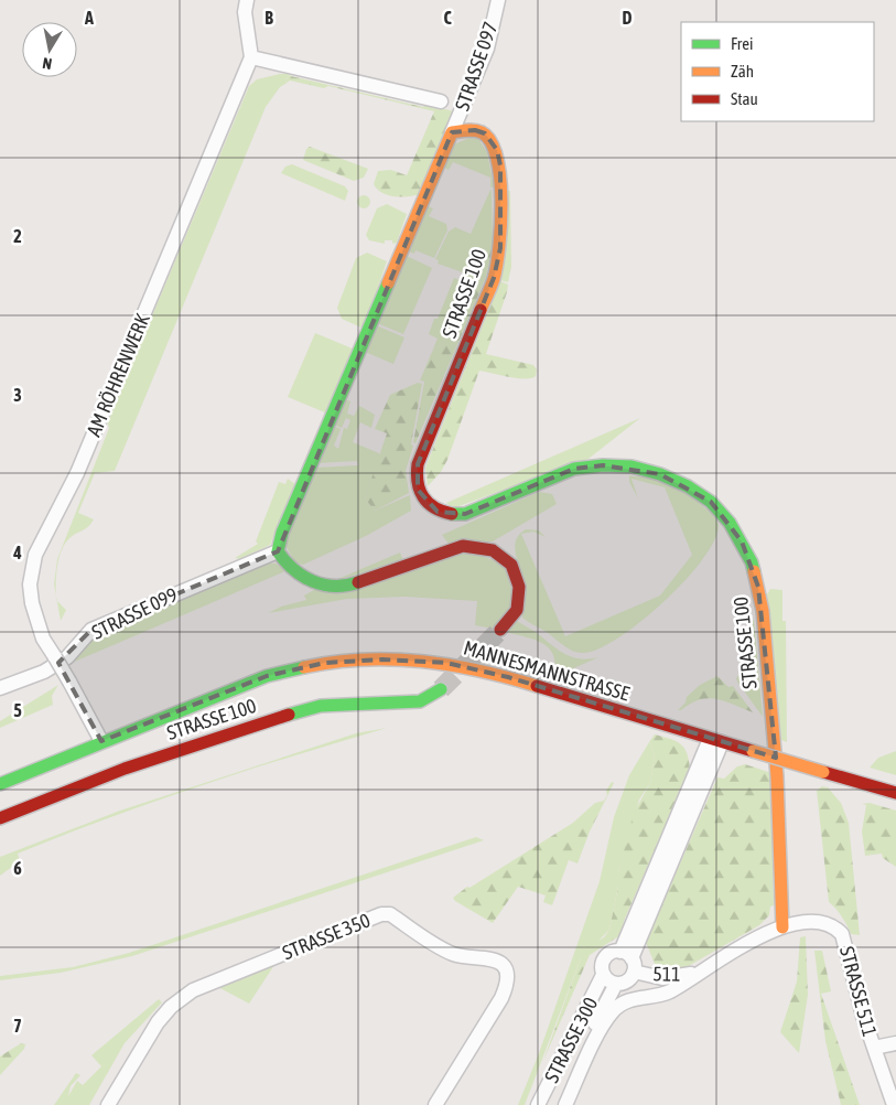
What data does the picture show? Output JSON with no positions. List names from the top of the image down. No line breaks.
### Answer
{"streets":{"street":["STRASSE 097","STRASSE 100","AM RÖHRENWERK","STRASSE 099","MANNESMANNSTRASSE","STRASSE 350","511","STRASSE 511","STRASSE 300"]},"crossings":[["STRASSE 097","STRASSE 100"],["STRASSE 100","STRASSE 511"],["AM RÖHRENWERK","MANNESMANNSTRASSE"],["511","STRASSE 511"],["511","STRASSE 300"],["STRASSE 511","STRASSE 300"]],"legend":["Frei","Zäh","Stau"],"north":"bottom","grid":{"columns":["A","B","C","D"],"rows":["2","3","4","5","6","7"]}}
